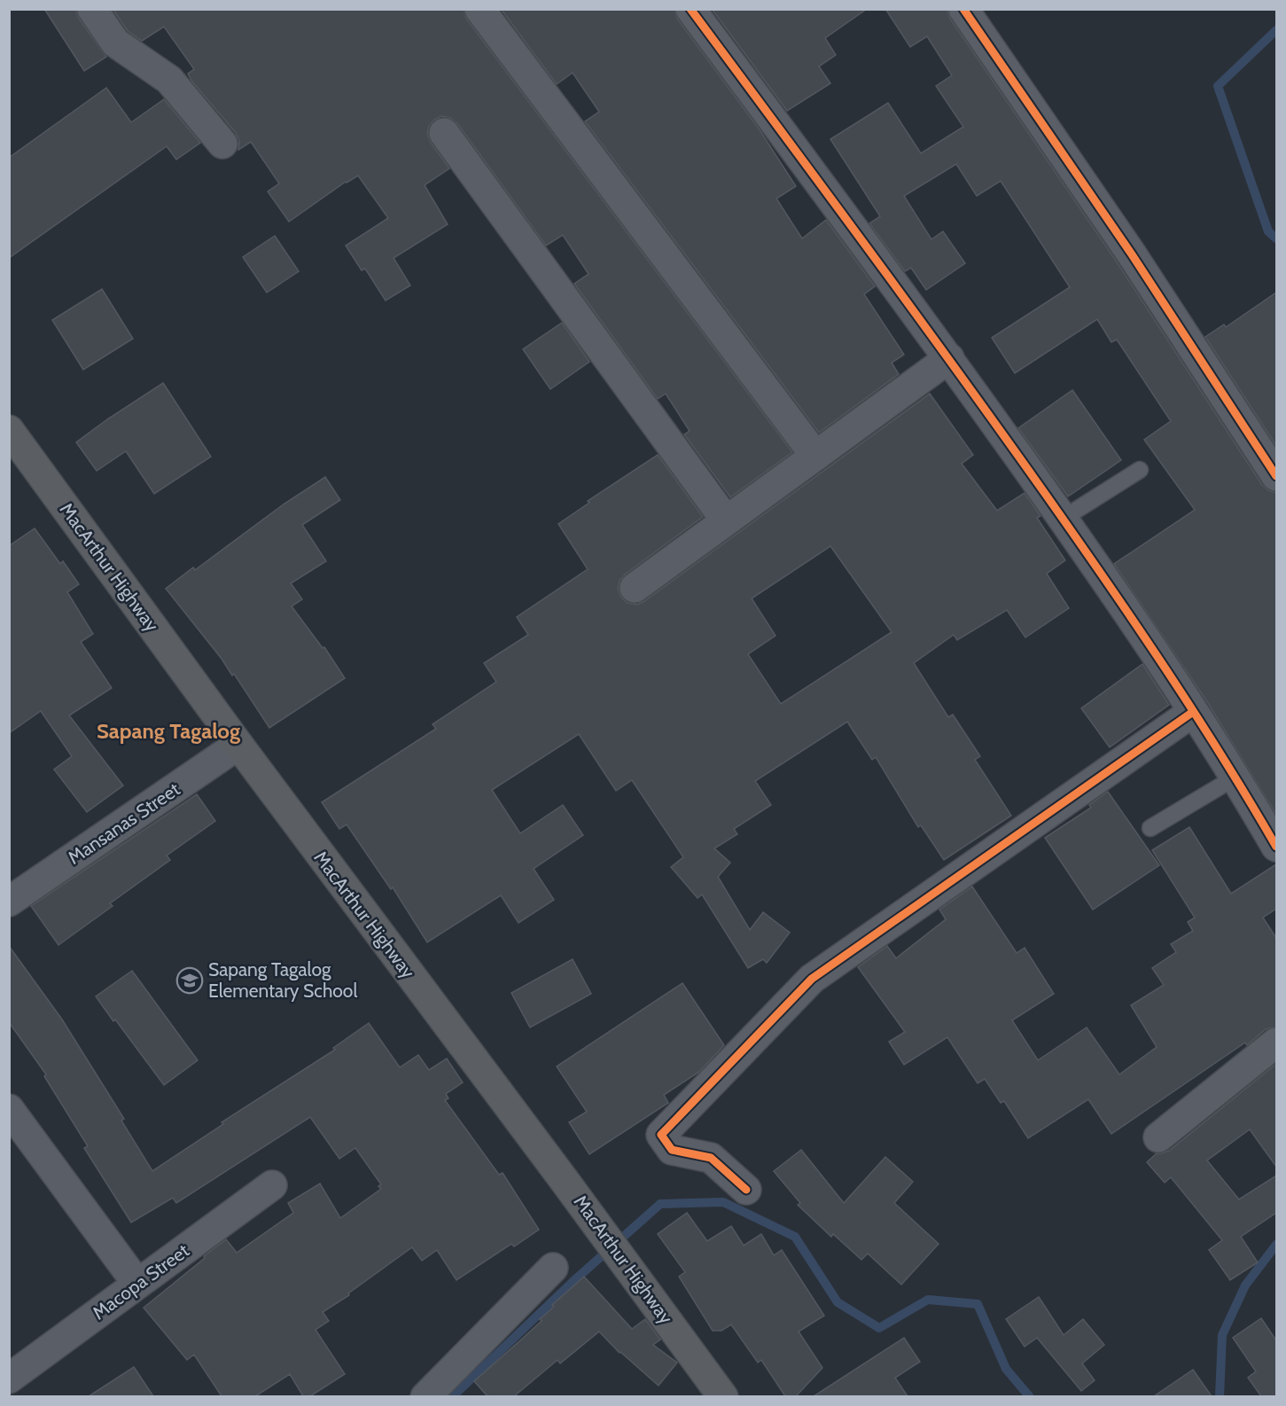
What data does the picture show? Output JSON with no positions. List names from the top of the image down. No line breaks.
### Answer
{"streets":{"highway":["MacArthur Highway"],"street":["Mansanas Street","Macopa Street"]},"crossings":[["MacArthur Highway","Mansanas Street"]],"districts":["Sapang Tagalog"],"places":{"school or university":["Sapang Tagalog Elementary School"]}}
